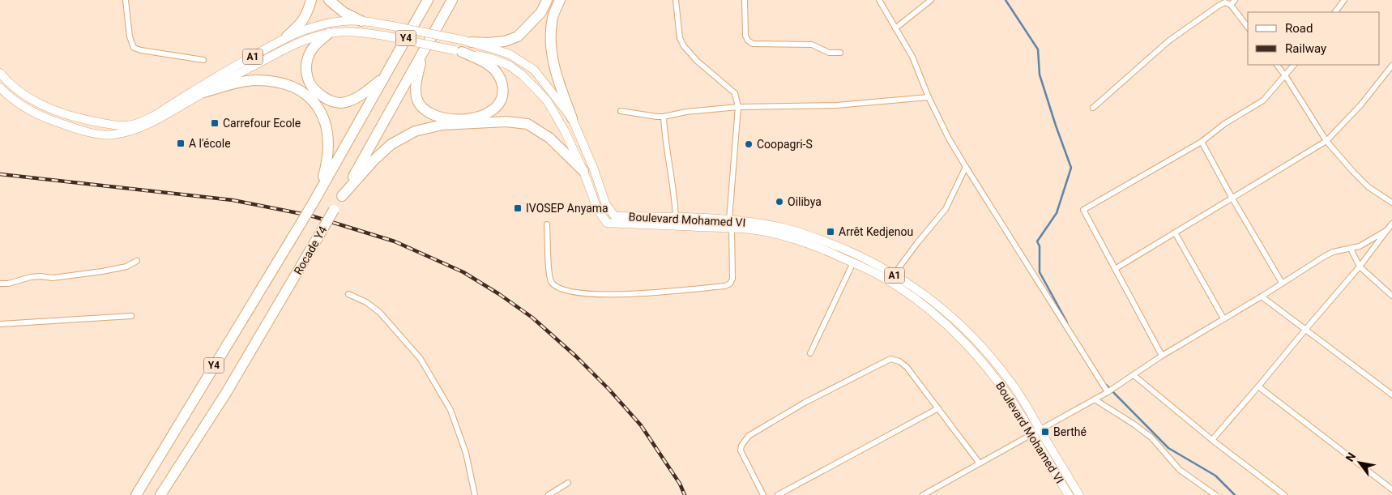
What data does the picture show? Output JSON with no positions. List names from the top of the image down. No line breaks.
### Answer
{"streets":{"highway":["Y4","Rocade Y4"],"main road":["A1","Boulevard Mohamed VI"]},"places":{"transit":["Carrefour Ecole","A l'école","IVOSEP Anyama","Arrêt Kedjenou","Berthé"],"other":["Coopagri-S","Oilibya"]},"legend":["Road","Railway"],"north":"top left"}
